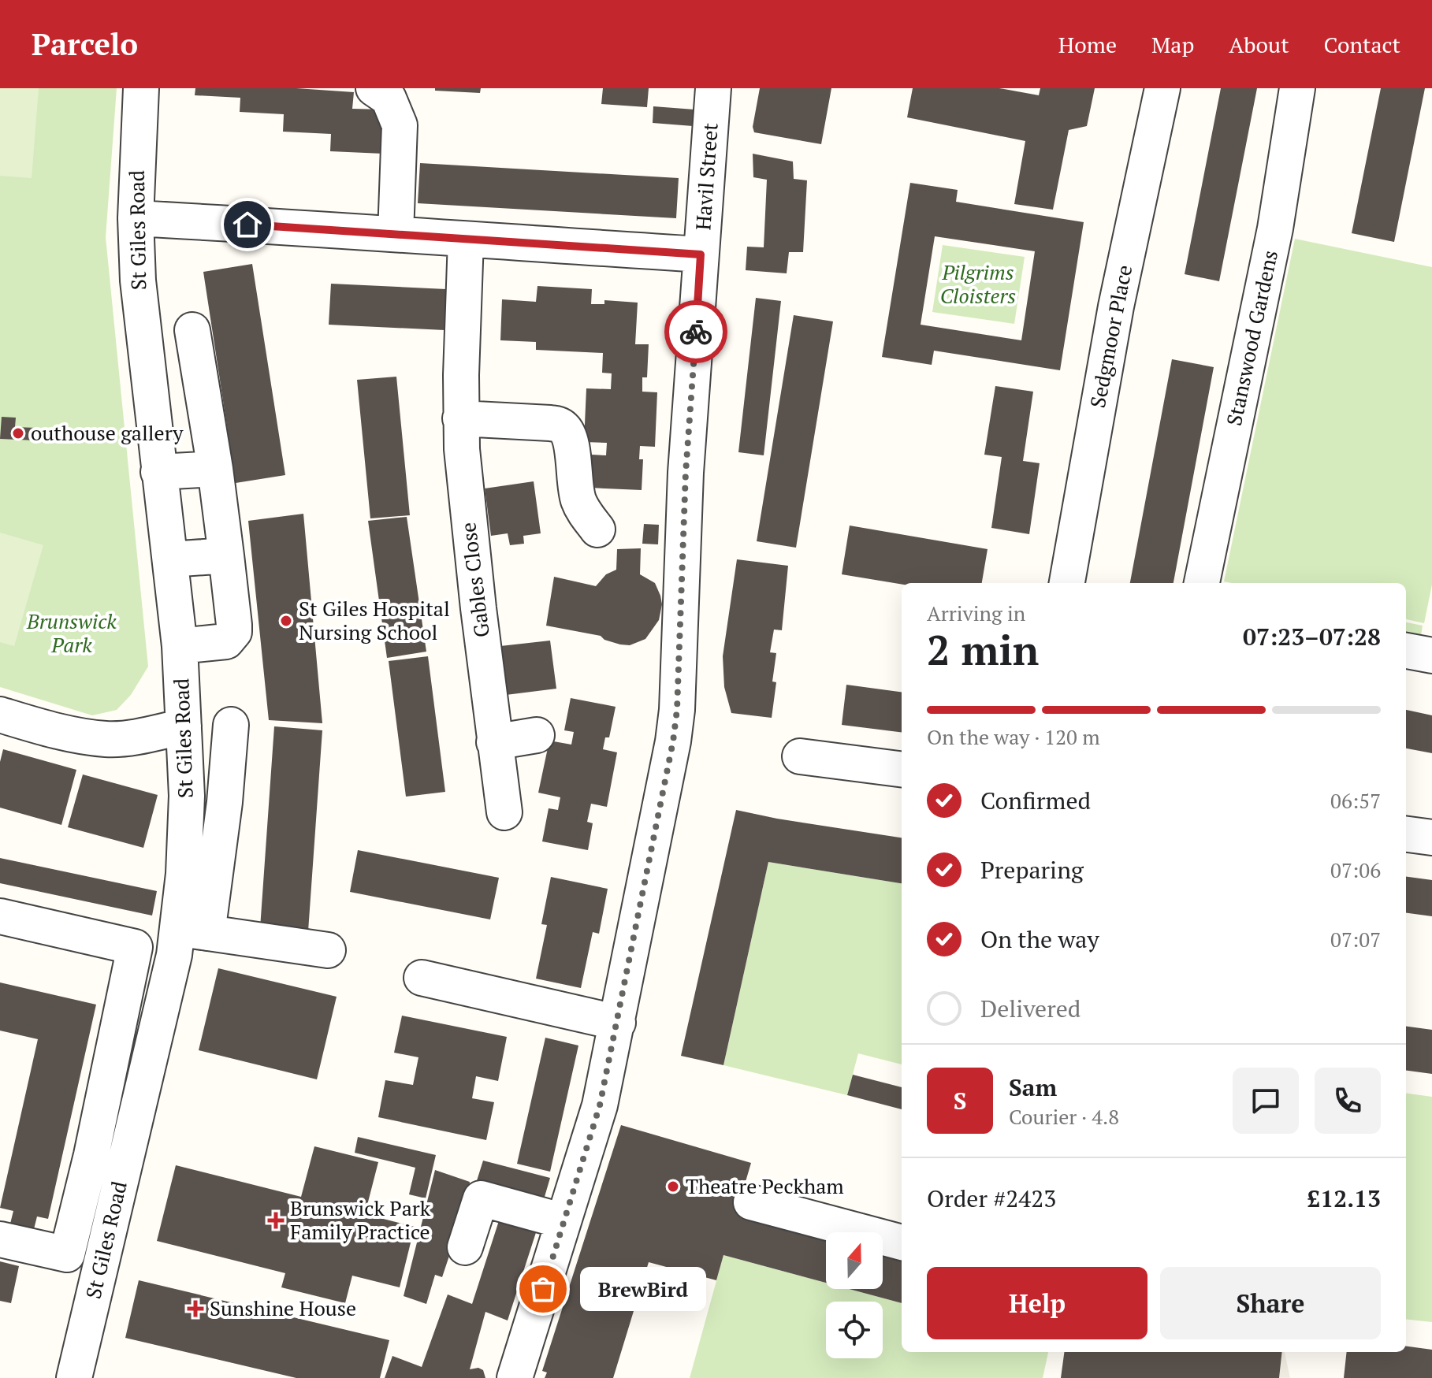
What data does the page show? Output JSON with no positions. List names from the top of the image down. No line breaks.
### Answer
{"streets":{"street":["Havil Street","St Giles Road","Sedgmoor Place","Stanswood Gardens","Gables Close"]},"parks":["Pilgrims Cloisters","Brunswick Park"],"places":{"other":["outhouse gallery","St Giles Hospital Nursing School","Theatre Peckham","BrewBird"],"health":["Brunswick Park Family Practice","Sunshine House"]},"north":"top","page":{"header":"Parcelo","nav":["Home","Map","About","Contact"],"heading":["2 min","Arriving in","07:23–07:28"],"panel":["Sam","Courier · 4.8","Order #2423","£12.13"],"bar":"On the way · 120 m","list":[["Confirmed","06:57"],["Preparing","07:06"],["On the way","07:07"],"Delivered"],"round":"S","buttons":["Help","Share"],"bubble":"BrewBird"}}
